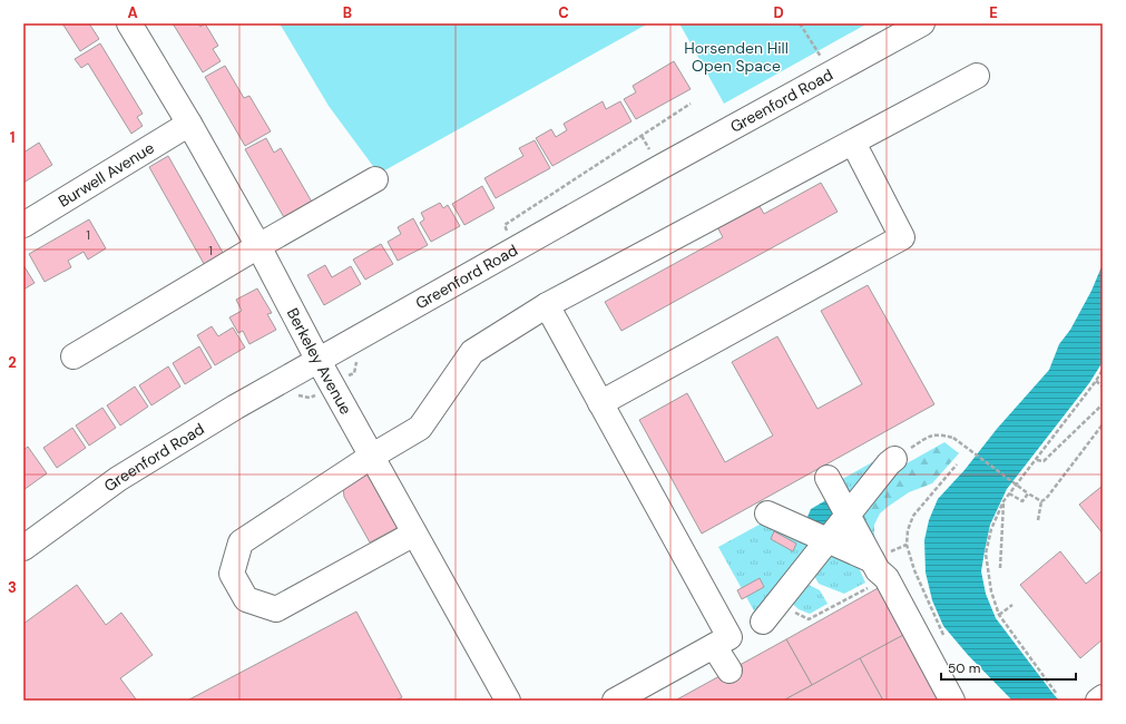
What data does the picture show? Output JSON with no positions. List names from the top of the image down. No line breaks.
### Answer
{"streets":{"street":["Greenford Road","Burwell Avenue","Berkeley Avenue"]},"crossings":[["Greenford Road","Berkeley Avenue"],["Burwell Avenue","Berkeley Avenue"]],"parks":["Horsenden Hill Open Space"],"house_numbers":["1","1"],"scale_bar":"50 m","grid":{"columns":["A","B","C","D","E"],"rows":["1","2","3"]}}
